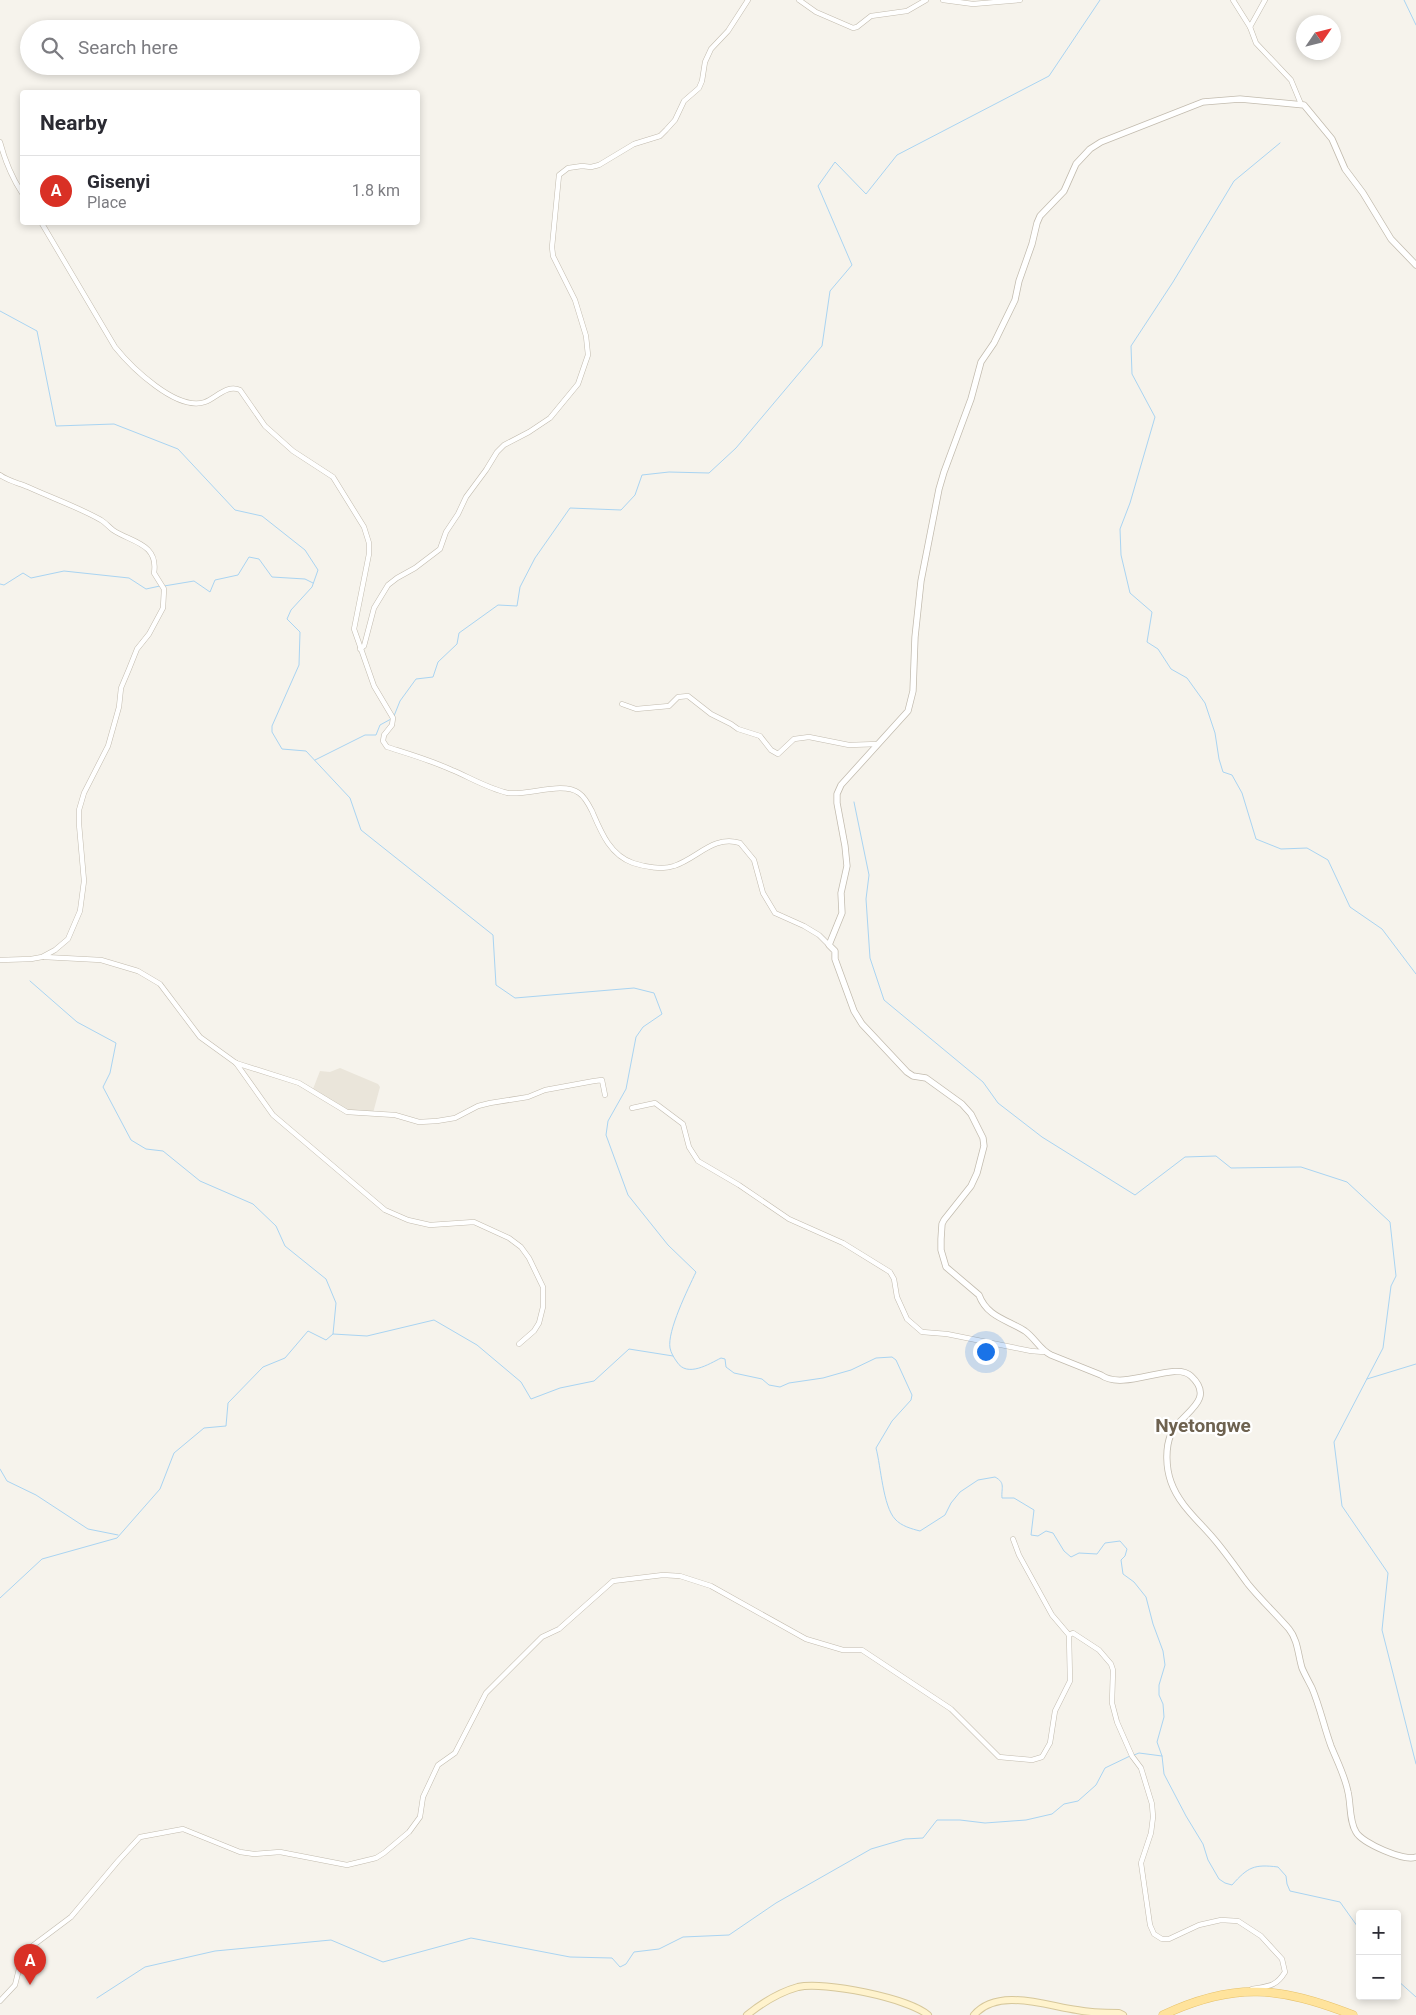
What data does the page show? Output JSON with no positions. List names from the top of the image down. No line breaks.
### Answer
{"districts":["Nyetongwe"],"north":"top right","page":{"search":"Search here","heading":"Nearby","list":[{"mark":"A","name":"Gisenyi","note":"Place","value":"1.8 km"}],"map_buttons":["+","−"],"pins":"A"}}
